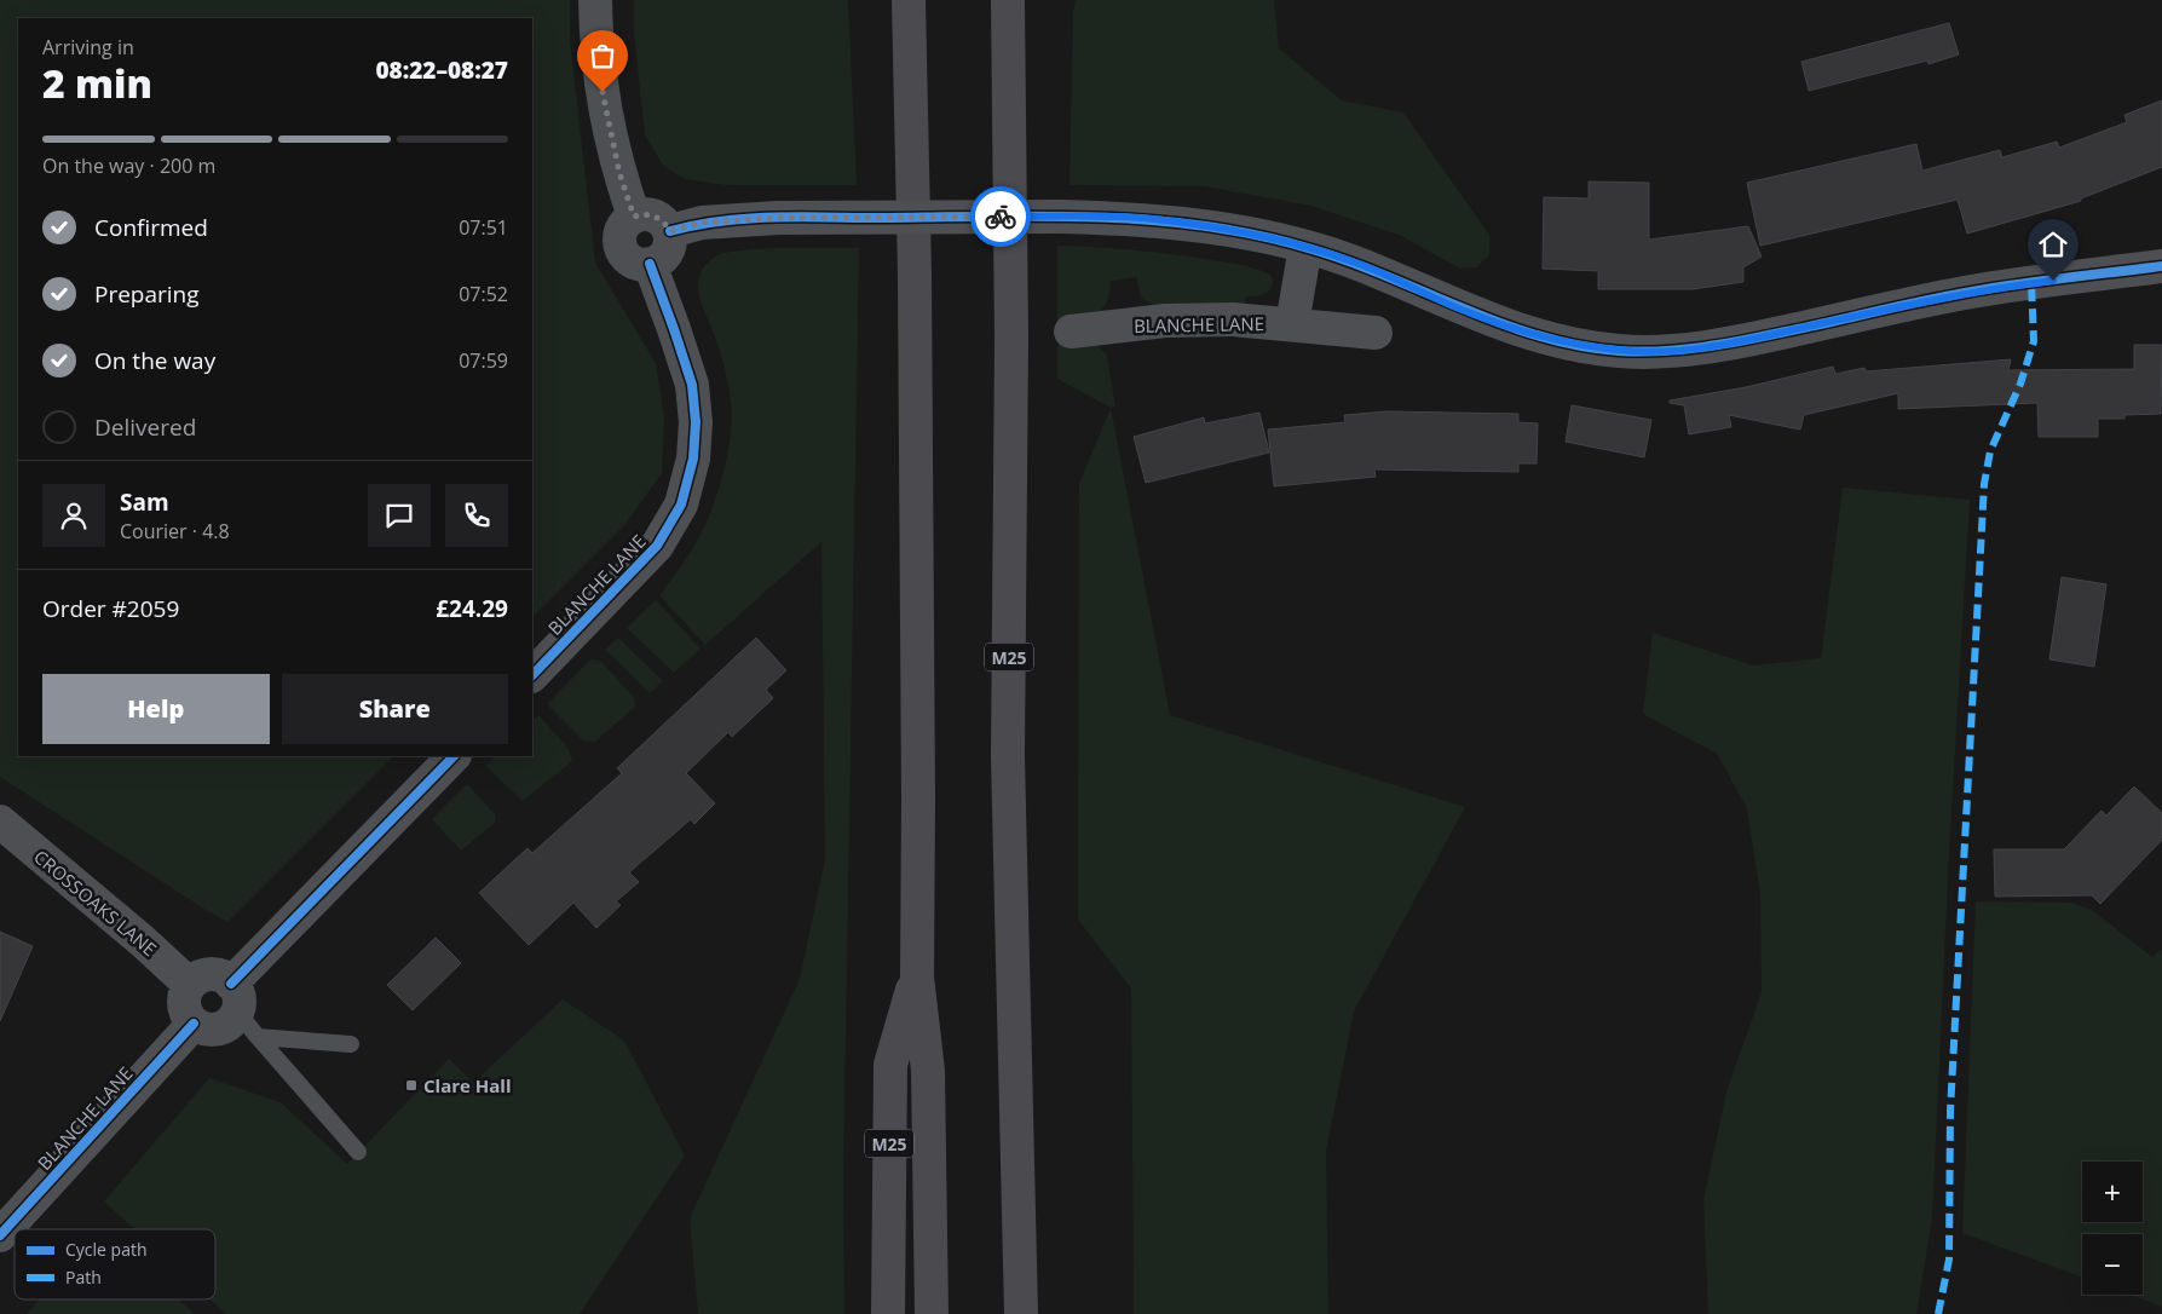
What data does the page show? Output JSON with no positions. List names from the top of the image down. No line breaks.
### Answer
{"streets":{"highway":["M25"],"street":["BLANCHE LANE","CROSSOAKS LANE"]},"crossings":[["BLANCHE LANE","CROSSOAKS LANE"]],"places":{"transit":["Clare Hall"]},"legend":["Cycle path","Path"],"page":{"heading":["2 min","Arriving in","08:22–08:27"],"panel":["Sam","Courier · 4.8","Order #2059","£24.29"],"bar":"On the way · 200 m","list":[["Confirmed","07:51"],["Preparing","07:52"],["On the way","07:59"],"Delivered"],"buttons":["Help","Share"],"map_buttons":["+","−"]}}
